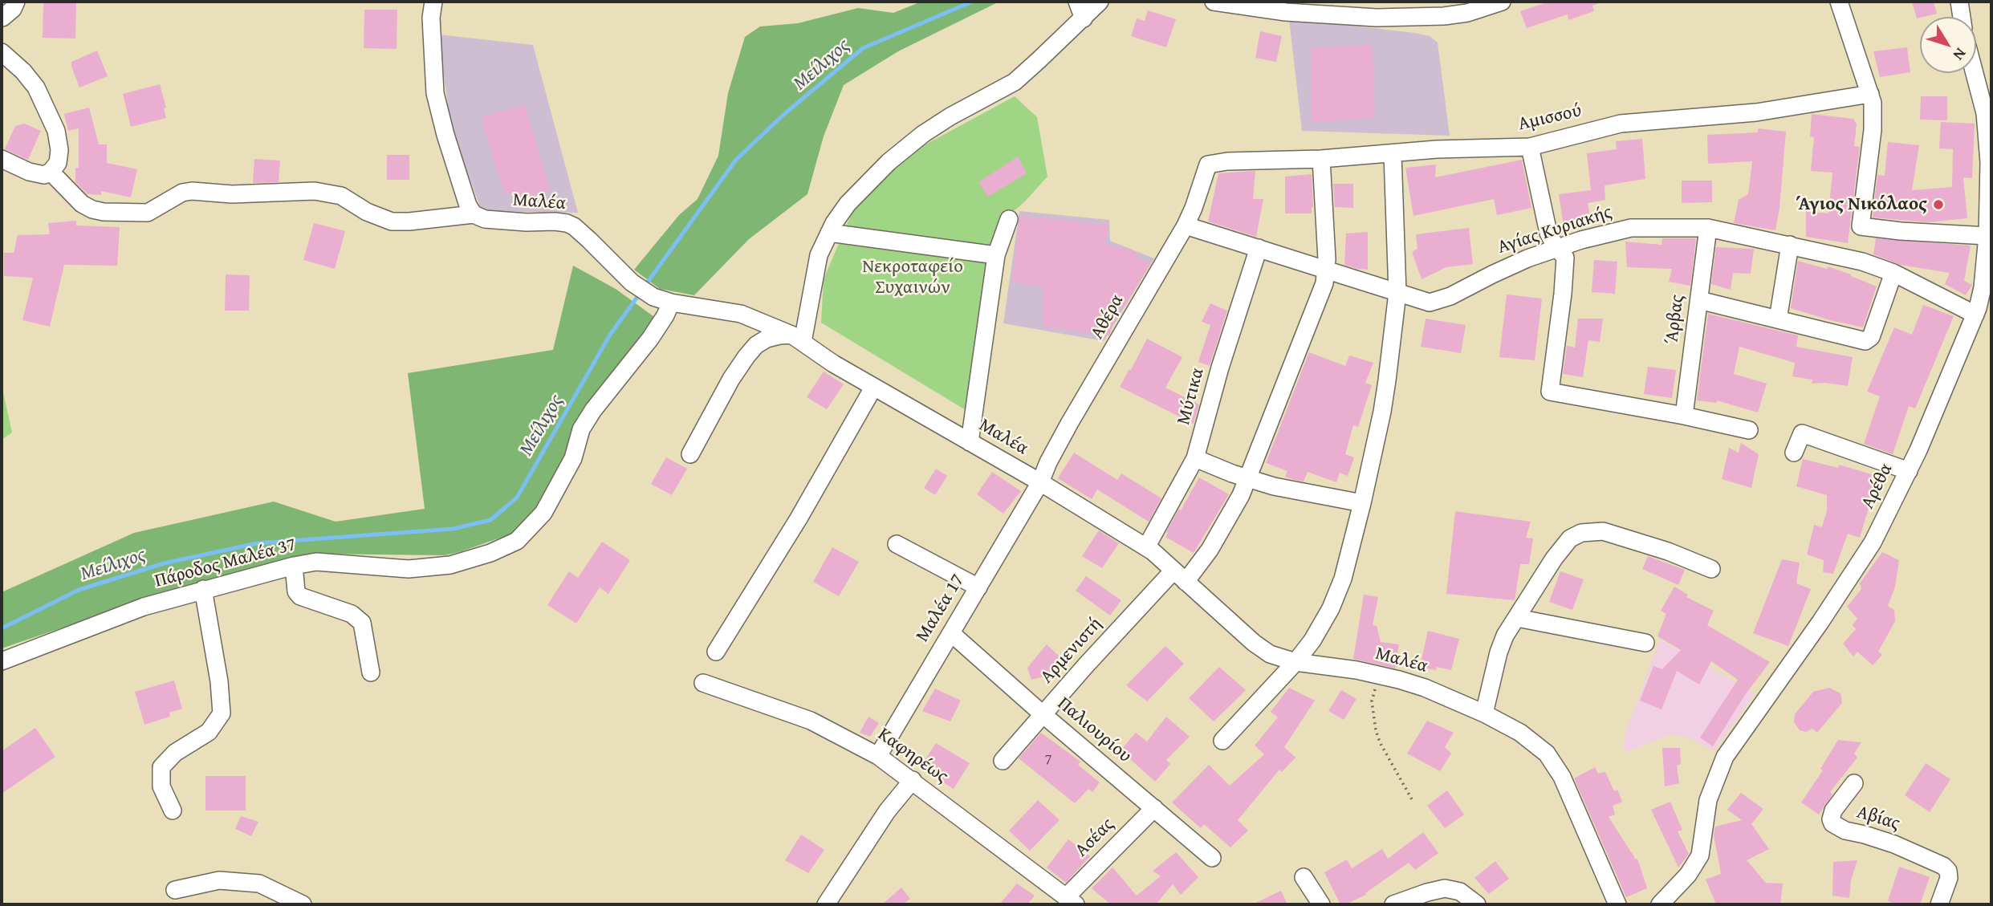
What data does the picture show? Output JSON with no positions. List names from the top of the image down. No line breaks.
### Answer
{"streets":{"street":["Αμισσού","Μαλέα","Αγίας Κυριακής","Αθέρα","Άρβας","Μύτικα","Αρέθα","Πάροδος Μαλέα 37","Μαλέα 17","Αρμενιστή","Παλιουρίου","Καφηρέως","Αβίας","Ασέας"]},"crossings":[["Αμισσού","Αθέρα"],["Αμισσού","Αρμενιστή"],["Μαλέα","Αθέρα"],["Μαλέα","Μύτικα"],["Μαλέα","Πάροδος Μαλέα 37"],["Μαλέα","Μαλέα 17"],["Μαλέα","Αρμενιστή"],["Αγίας Κυριακής","Αθέρα"],["Αγίας Κυριακής","Άρβας"],["Αγίας Κυριακής","Μύτικα"],["Αγίας Κυριακής","Αρέθα"],["Αγίας Κυριακής","Αρμενιστή"],["Αθέρα","Μαλέα 17"],["Μαλέα 17","Παλιουρίου"],["Μαλέα 17","Καφηρέως"],["Αρμενιστή","Παλιουρίου"],["Παλιουρίου","Ασέας"],["Καφηρέως","Ασέας"]],"water":["Μείλιχος"],"parks":["Νεκροταφείο Συχαινών"],"places":["Άγιος Νικόλαος"],"house_numbers":["7"],"north":"bottom right"}
